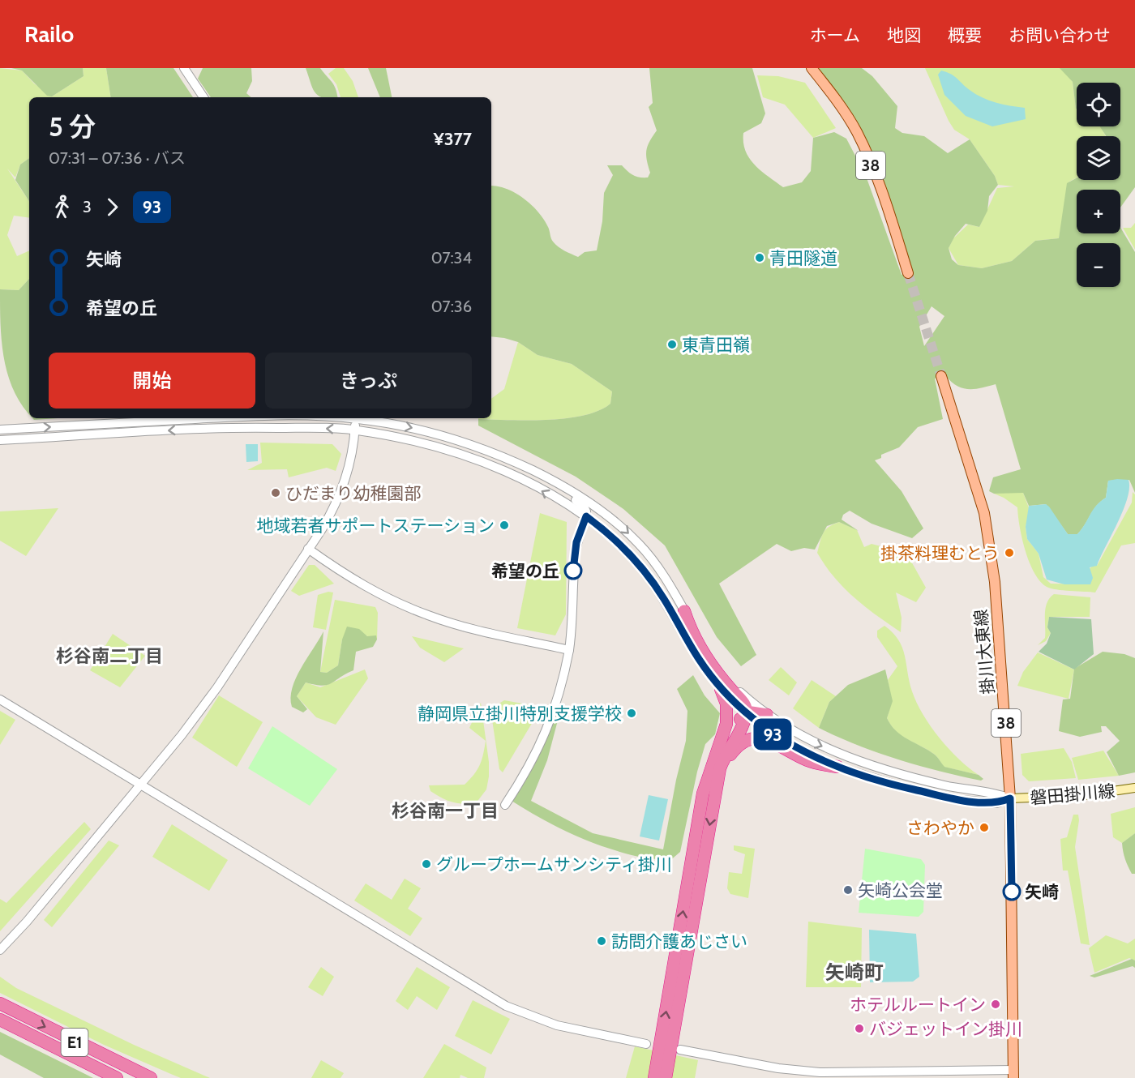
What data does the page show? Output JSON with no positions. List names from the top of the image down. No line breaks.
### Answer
{"streets":{"highway":["E1"],"main road":["38","掛川大東線","磐田掛川線"]},"crossings":[["掛川大東線","磐田掛川線"]],"districts":["杉谷南二丁目","杉谷南一丁目","矢崎町"],"places":["青田隧道","東青田嶺","ひだまり幼稚園部","地域若者サポートステーション","掛茶料理むとう","希望の丘","静岡県立掛川特別支援学校","さわやか","グループホームサンシティ掛川","矢崎公会堂","矢崎","訪問介護あじさい","ホテルルートイン","バジェットイン掛川"],"lines":["bus line 93"],"page":{"header":"Railo","nav":["ホーム","地図","概要","お問い合わせ"],"on_map":"93","map_buttons":["+","−"],"heading":["5 分","07:31 – 07:36 · バス","¥377"],"legs":["3","93"],"list":[{"name":"矢崎","value":"07:34"},{"name":"希望の丘","value":"07:36"}],"buttons":["開始","きっぷ"]}}
